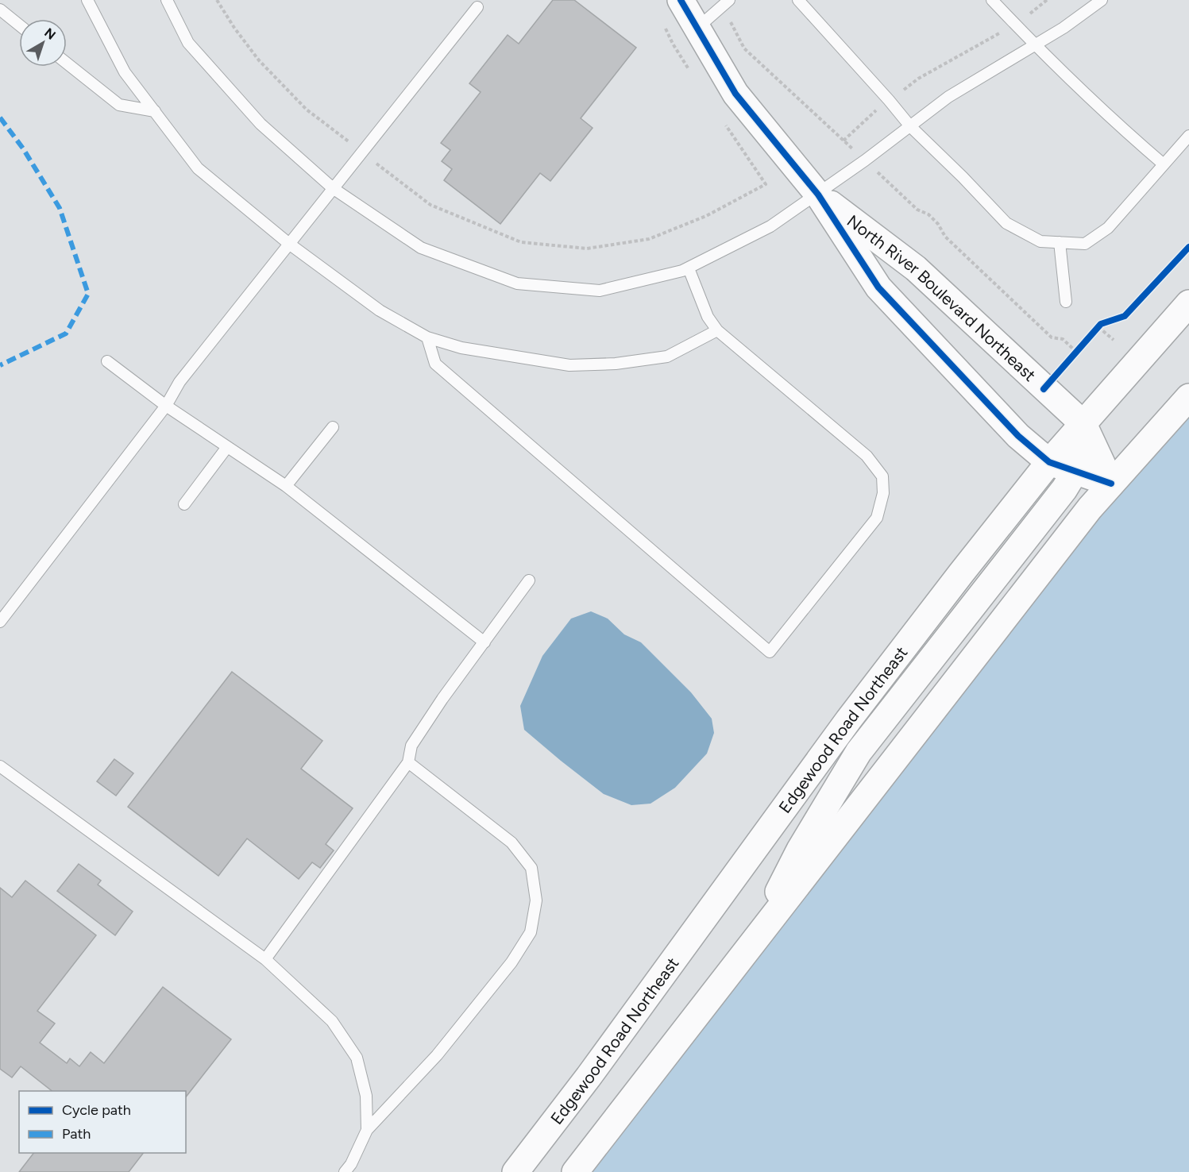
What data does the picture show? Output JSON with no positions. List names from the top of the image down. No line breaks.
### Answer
{"streets":{"main road":["North River Boulevard Northeast","Edgewood Road Northeast"]},"crossings":[["North River Boulevard Northeast","Edgewood Road Northeast"]],"legend":["Cycle path","Path"],"north":"top right"}
